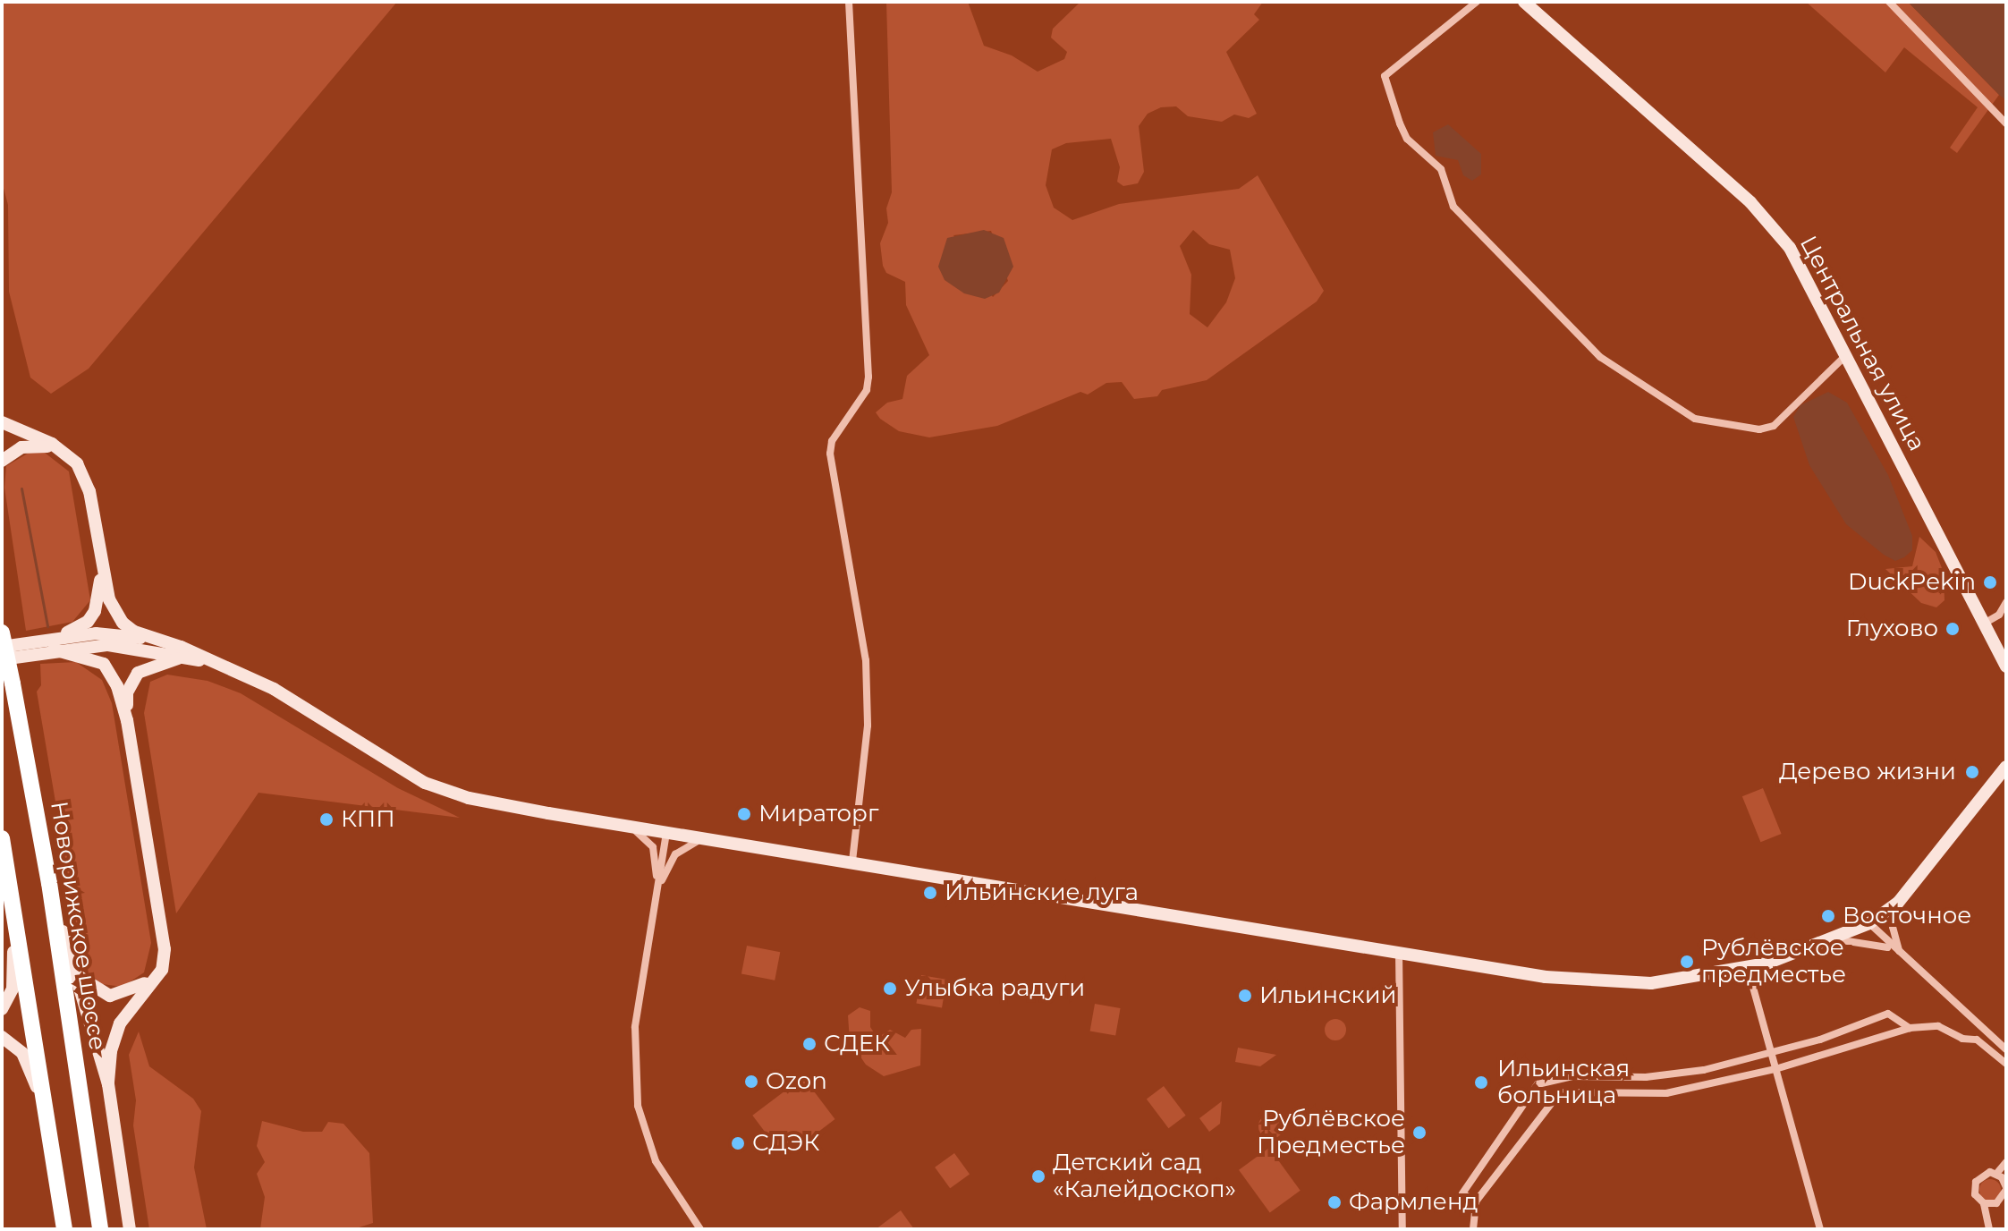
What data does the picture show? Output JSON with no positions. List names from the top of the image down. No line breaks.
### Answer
{"streets":{"highway":["Новорижское шоссе"],"street":["Центральная улица"]},"places":["DuckPekin","Глухово","Дерево жизни","Мираторг","КПП","Ильинские луга","Восточное","Рублёвское предместье","Улыбка радуги","Ильинский","СДЕК","Ozon","Ильинская больница","Рублёвское Предместье","СДЭК","Детский сад «Калейдоскоп»","Фармленд"]}
